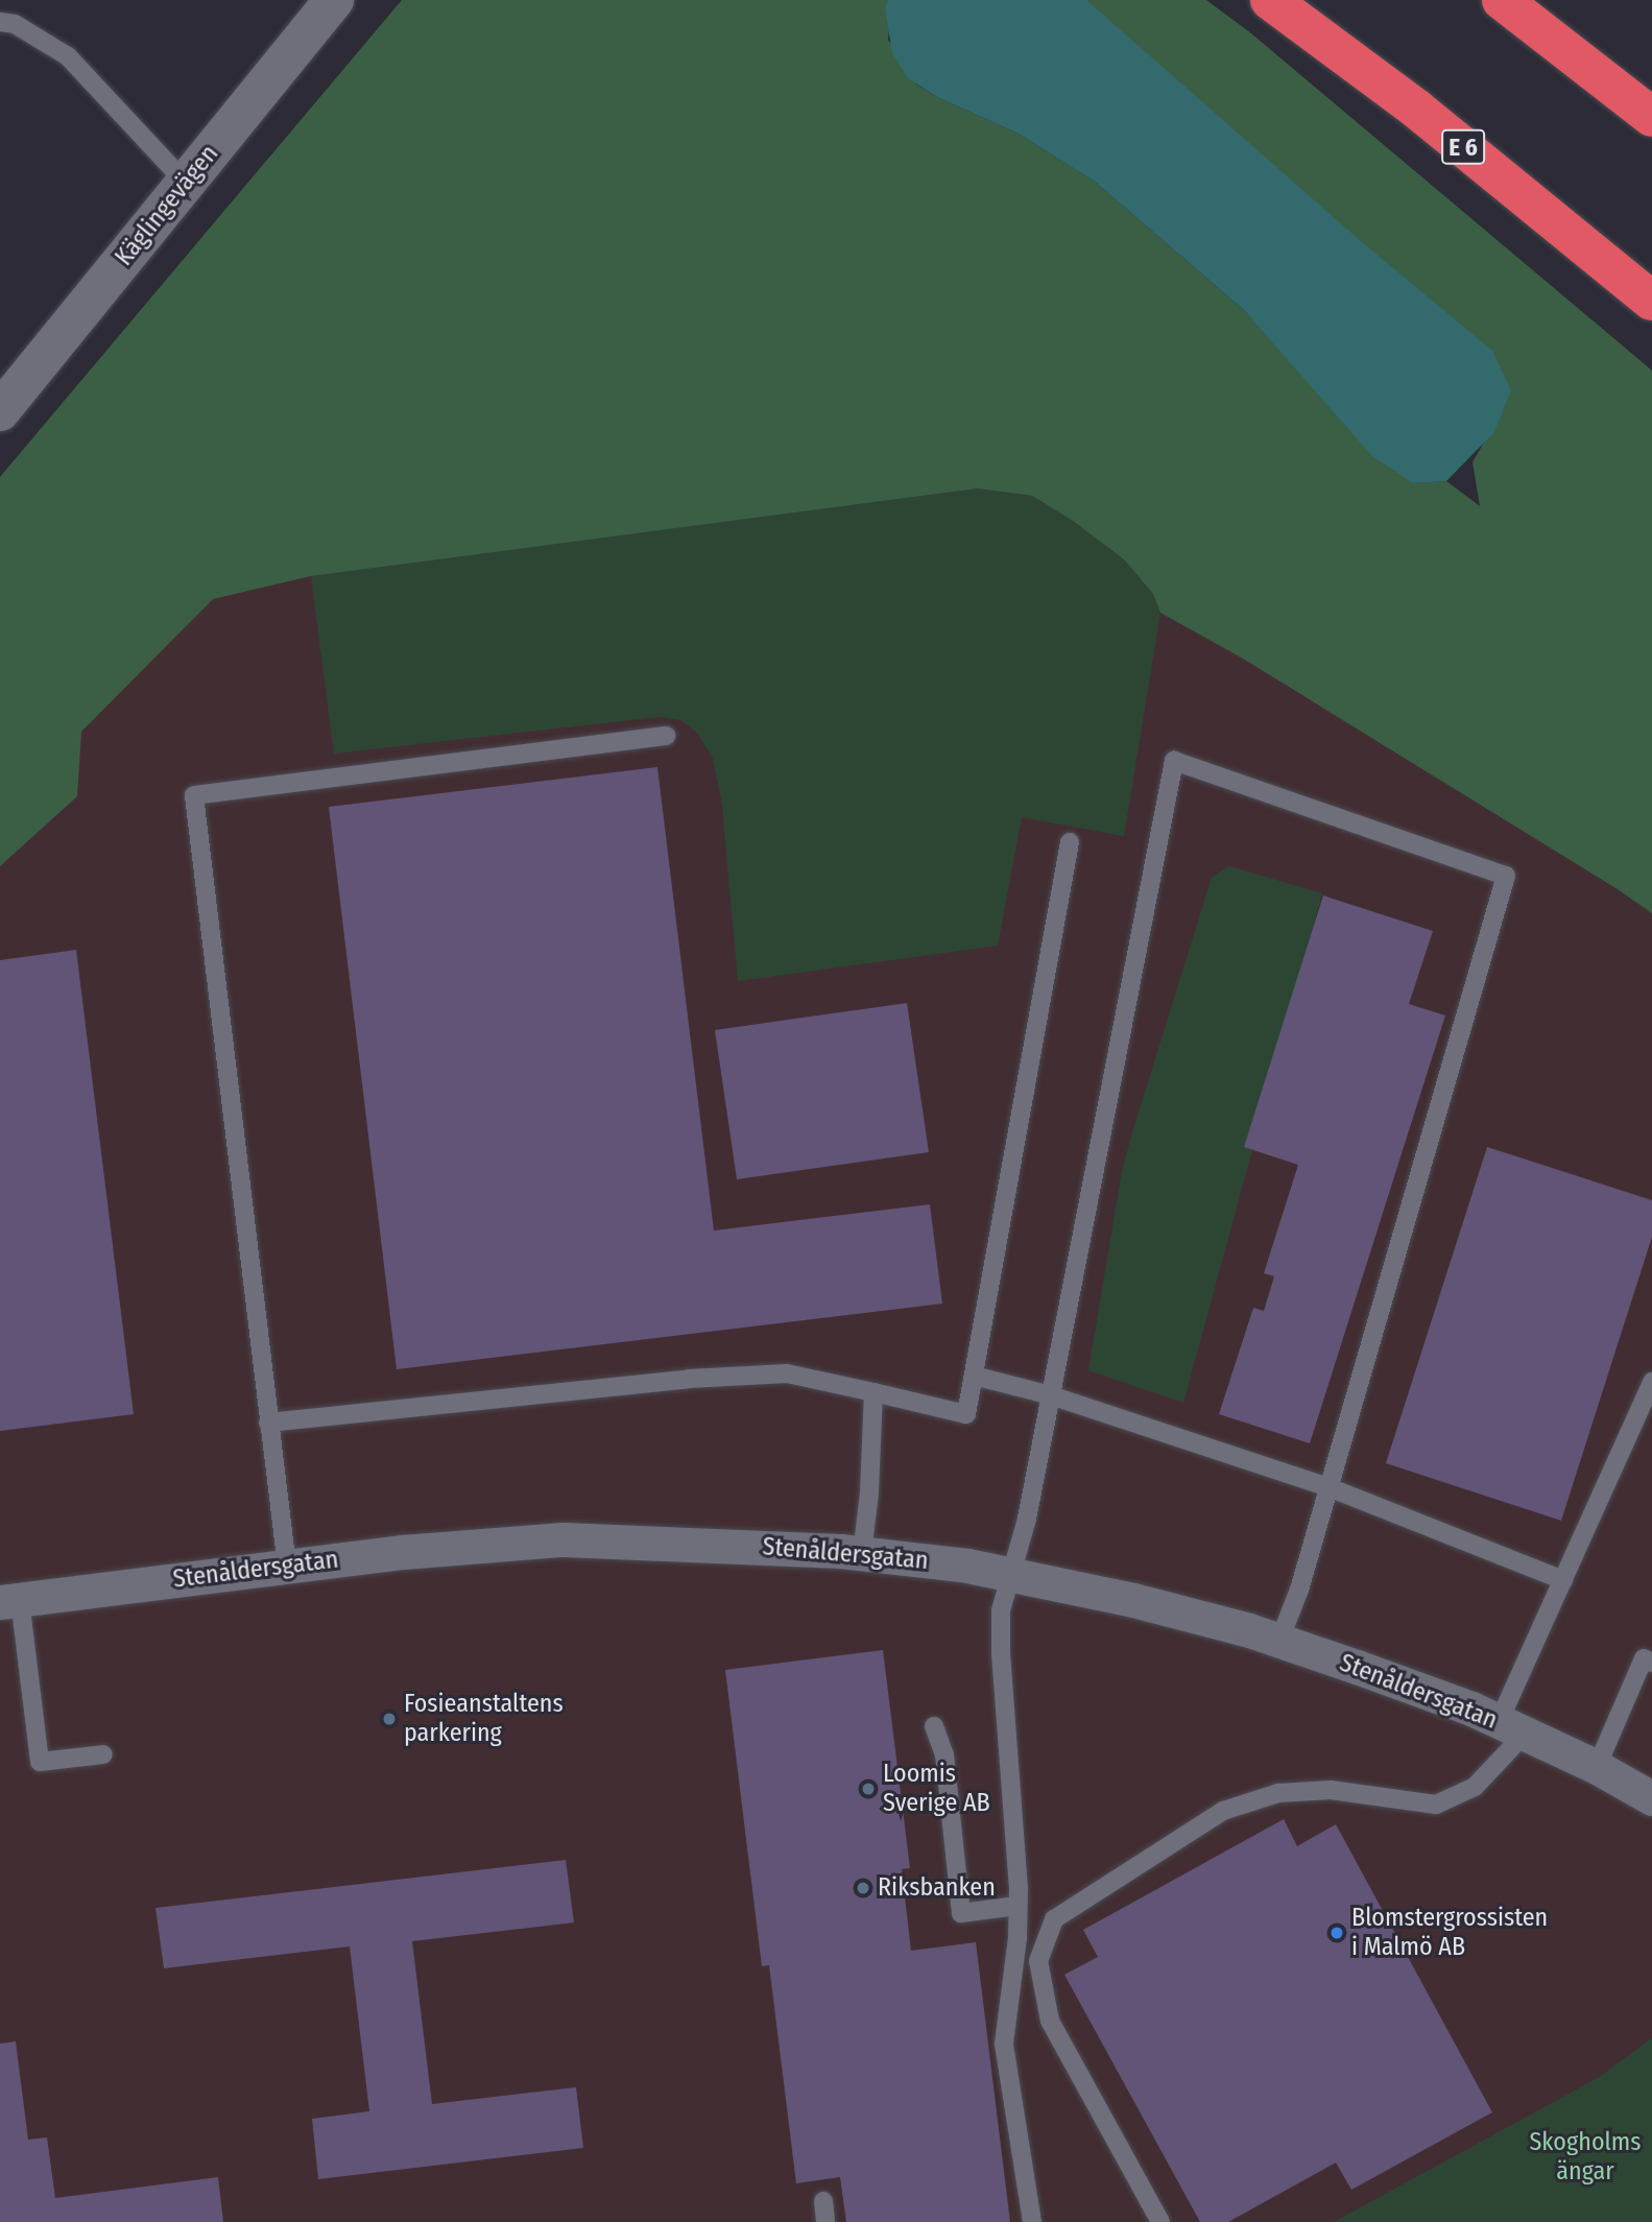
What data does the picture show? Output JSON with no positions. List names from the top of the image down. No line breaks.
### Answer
{"streets":{"highway":["E 6"],"main road":["Käglingevägen"],"street":["Stenåldersgatan"]},"parks":["Skogholms ängar"],"places":["Fosieanstaltens parkering","Loomis Sverige AB","Riksbanken","Blomstergrossisten i Malmö AB"]}
